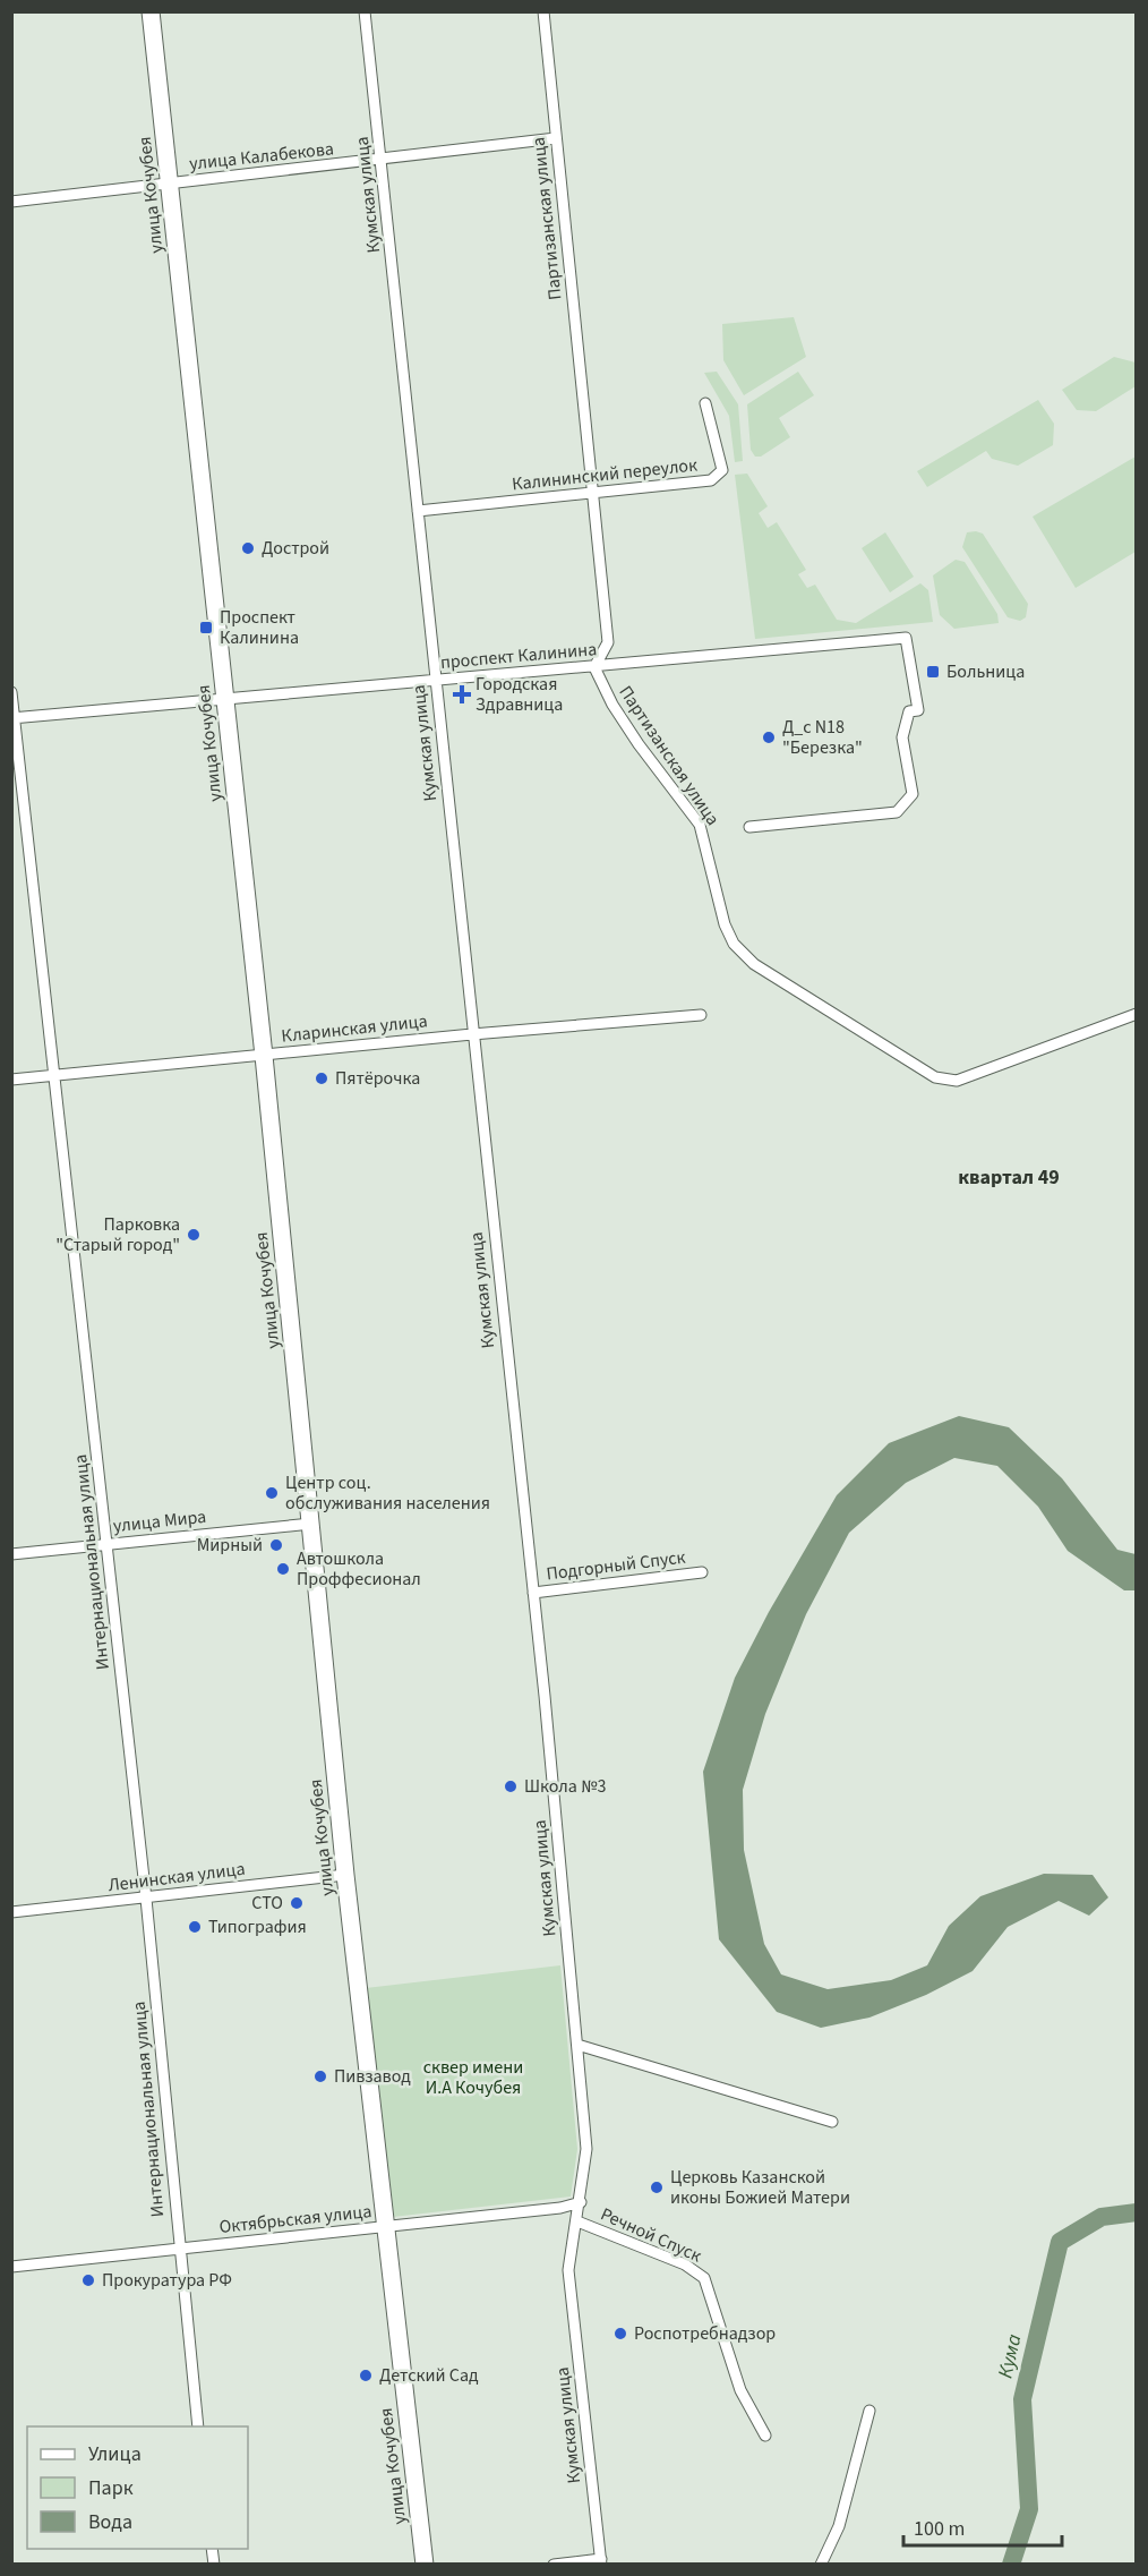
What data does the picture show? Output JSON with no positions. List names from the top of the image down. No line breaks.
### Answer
{"streets":{"main road":["улица Кочубея"],"street":["улица Калабекова","Кумская улица","Партизанская улица","Калининский переулок","проспект Калинина","Кларинская улица","улица Мира","Интернациональная улица","Подгорный Спуск","Ленинская улица","Октябрьская улица","Речной Спуск"]},"crossings":[["улица Калабекова","улица Кочубея"],["улица Калабекова","Кумская улица"],["улица Калабекова","Партизанская улица"],["улица Кочубея","проспект Калинина"],["улица Кочубея","Кларинская улица"],["улица Кочубея","улица Мира"],["улица Кочубея","Ленинская улица"],["улица Кочубея","Октябрьская улица"],["Кумская улица","Калининский переулок"],["Кумская улица","проспект Калинина"],["Кумская улица","Кларинская улица"],["Кумская улица","Подгорный Спуск"],["Кумская улица","Октябрьская улица"],["Кумская улица","Речной Спуск"],["Партизанская улица","Калининский переулок"],["Партизанская улица","проспект Калинина"],["проспект Калинина","Интернациональная улица"],["Кларинская улица","Интернациональная улица"],["улица Мира","Интернациональная улица"],["Интернациональная улица","Ленинская улица"],["Интернациональная улица","Октябрьская улица"]],"districts":["квартал 49"],"water":["Кума"],"parks":["сквер имени И.А Кочубея"],"places":{"other":["Дострой","Д_с N18 \"Березка\"","Пятёрочка","Парковка \"Старый город\"","Центр соц. обслуживания населения","Мирный","Автошкола Проффесионал","Школа №3","СТО","Типография","Пивзавод","Церковь Казанской иконы Божией Матери","Прокуратура РФ","Роспотребнадзор","Детский Сад"],"transit":["Проспект Калинина","Больница"],"health":["Городская Здравница"]},"legend":["Улица","Парк","Вода"],"scale_bar":"100 m"}
